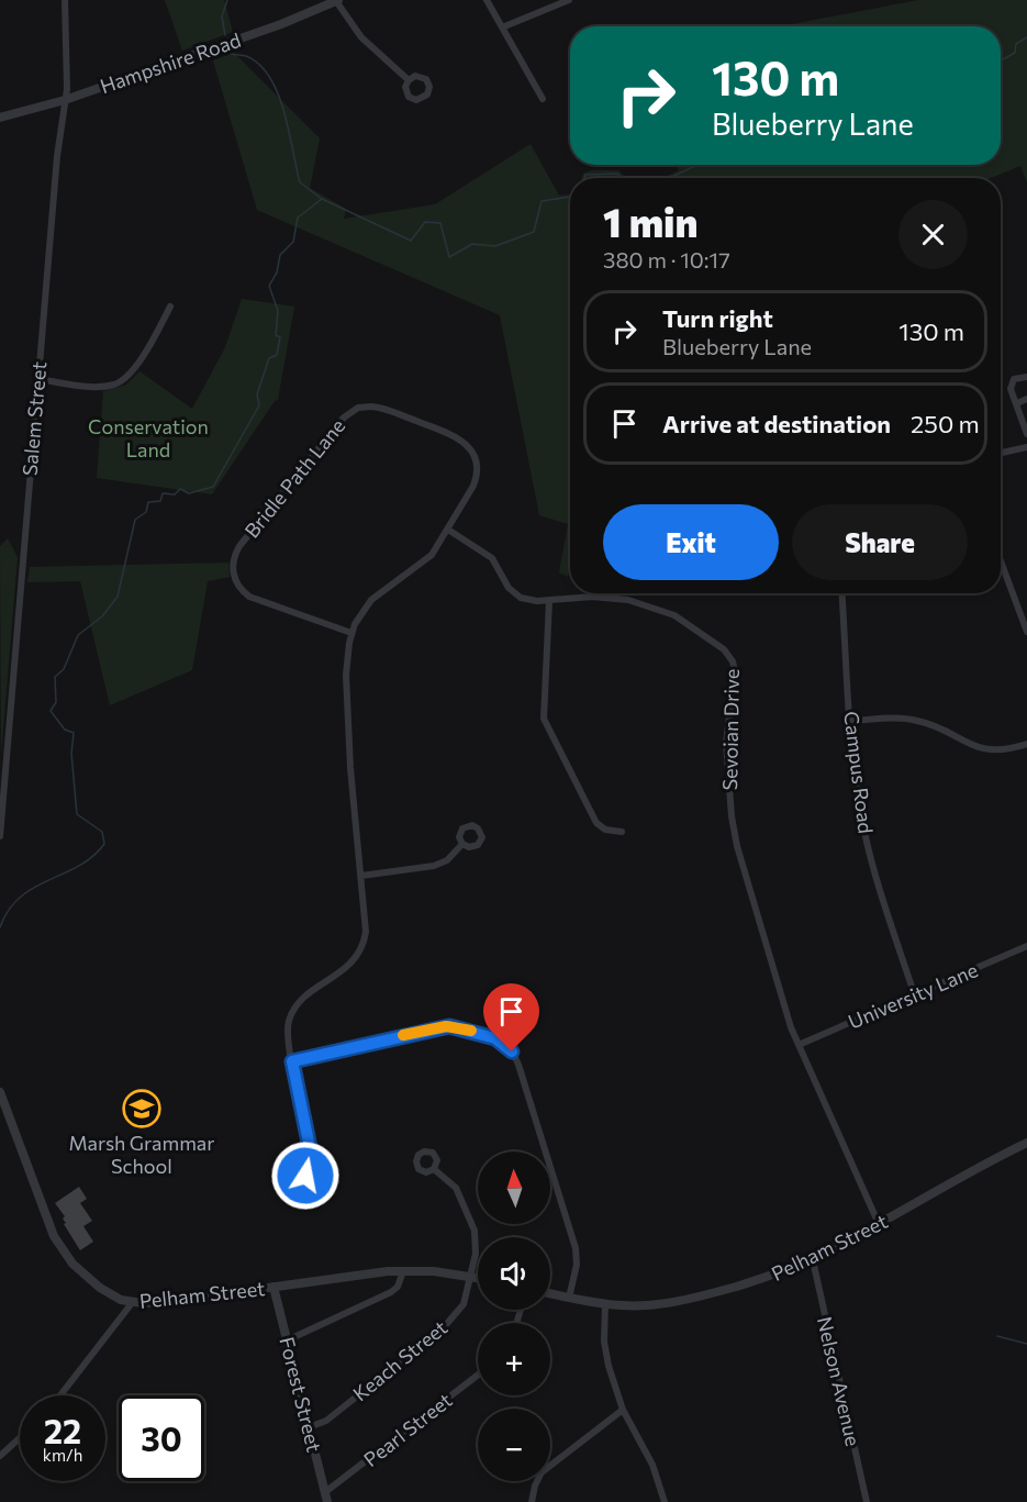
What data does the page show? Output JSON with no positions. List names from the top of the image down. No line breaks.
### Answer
{"streets":{"street":["Hampshire Road","Salem Street","Bridle Path Lane","Sevoian Drive","Campus Road","University Lane","Pelham Street","Keach Street","Nelson Avenue","Forest Street","Pearl Street"]},"crossings":[["Hampshire Road","Salem Street"],["Bridle Path Lane","Sevoian Drive"],["Sevoian Drive","University Lane"],["Sevoian Drive","Pelham Street"],["Campus Road","University Lane"],["Pelham Street","Keach Street"],["Pelham Street","Nelson Avenue"],["Pelham Street","Forest Street"],["Keach Street","Forest Street"],["Forest Street","Pearl Street"]],"parks":["Conservation Land"],"places":{"school or university":["Marsh Grammar School"]},"north":"top","page":{"turn":["130 m","Blueberry Lane"],"heading":["1 min","380 m · 10:17"],"list":[{"name":"Turn right","note":"Blueberry Lane","value":"130 m"},{"name":"Arrive at destination","value":"250 m"}],"buttons":["Exit","Share"],"map_buttons":["+","−"],"speed":"22 km/h","limit":"30"}}
